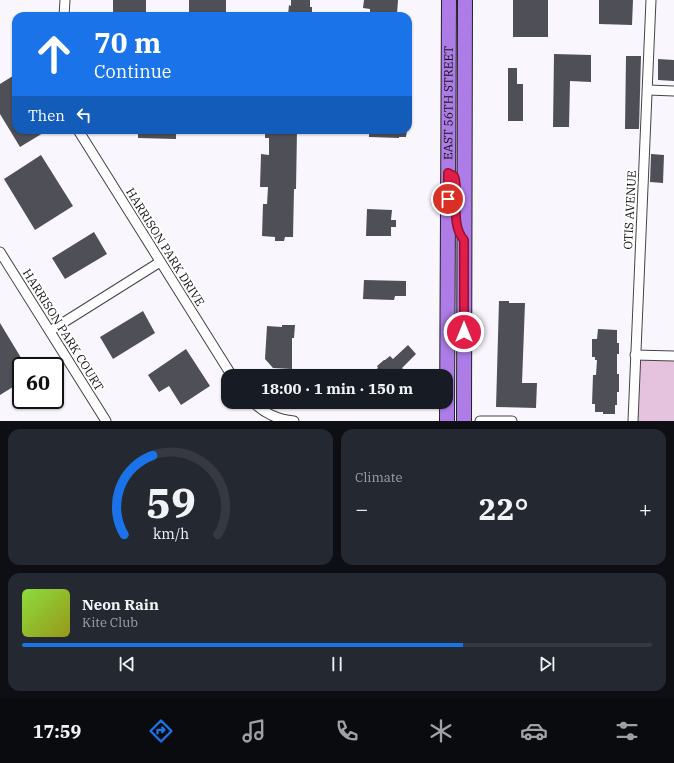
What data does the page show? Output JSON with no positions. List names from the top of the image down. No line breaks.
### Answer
{"streets":{"main road":["EAST 56TH STREET"],"street":["OTIS AVENUE","HARRISON PARK DRIVE","HARRISON PARK COURT"]},"page":{"turn":["70 m","Continue"],"then":"Then","limit":"60","trip":"18:00 · 1 min · 150 m","tile":"Climate","heat":["−","22°","+"],"song":["Neon Rain","Kite Club"],"tabs":"17:59","gauge":["59","km/h"]}}
